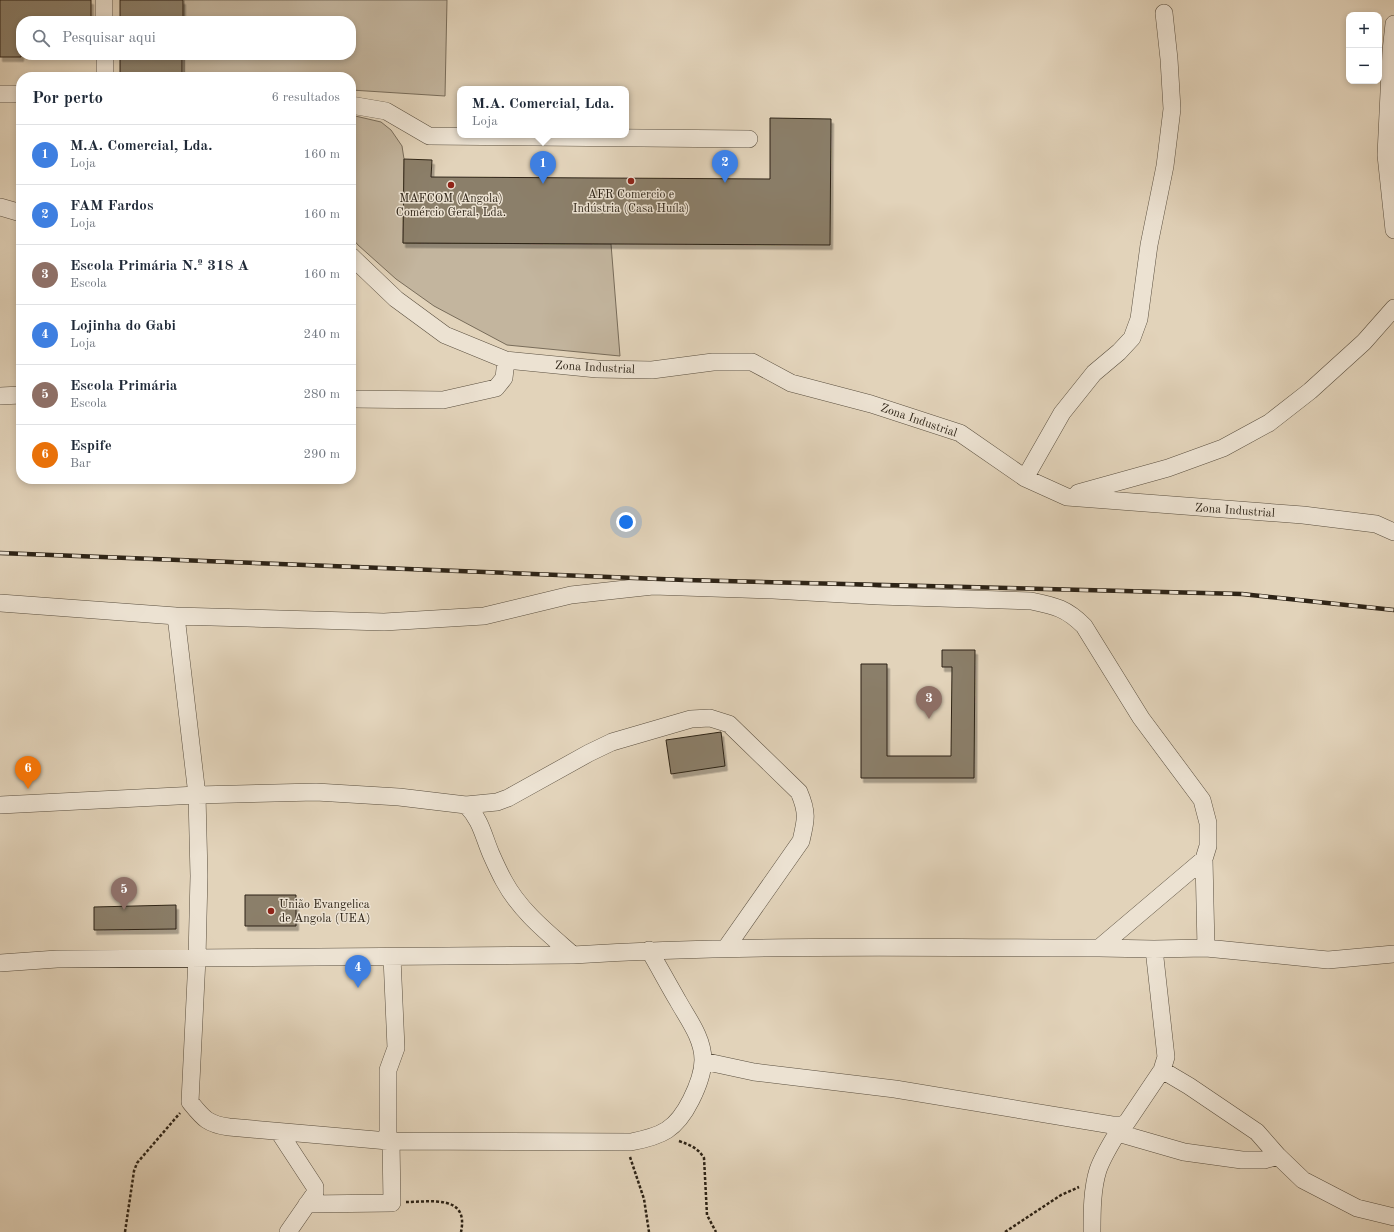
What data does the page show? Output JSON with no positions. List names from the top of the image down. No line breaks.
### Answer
{"streets":{"street":["Zona Industrial"]},"places":["AFR Comercio e Indústria (Casa Huíla)","MAFCOM (Angola) Comércio Geral, Lda.","União Evangelica de Angola (UEA)"],"page":{"map_buttons":["+","−"],"search":"Pesquisar aqui","heading":["Por perto","6 resultados"],"popup":["M.A. Comercial, Lda.","Loja"],"list":[{"mark":"1","name":"M.A. Comercial, Lda.","note":"Loja","value":"160 m"},{"mark":"2","name":"FAM Fardos","note":"Loja","value":"160 m"},{"mark":"3","name":"Escola Primária N.º 318 A","note":"Escola","value":"160 m"},{"mark":"4","name":"Lojinha do Gabi","note":"Loja","value":"240 m"},{"mark":"5","name":"Escola Primária","note":"Escola","value":"280 m"},{"mark":"6","name":"Espife","note":"Bar","value":"290 m"}],"pins":["2","1","3","6","5","4"]}}
